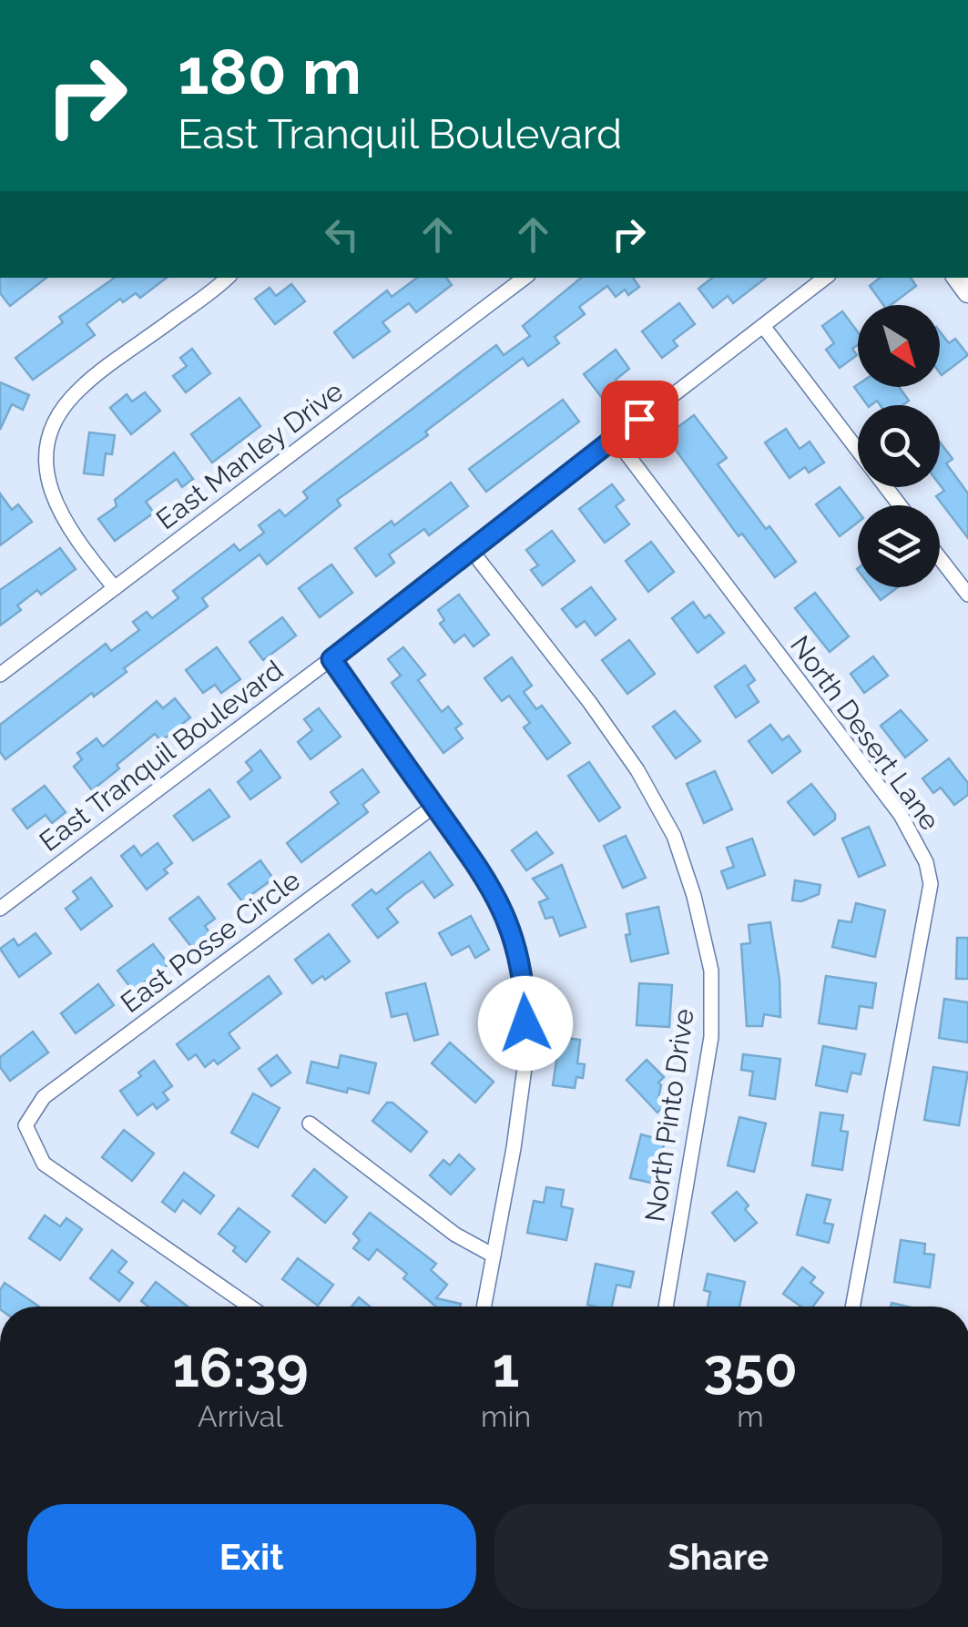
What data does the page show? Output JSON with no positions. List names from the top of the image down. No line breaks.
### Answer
{"streets":{"street":["East Manley Drive","North Desert Lane","East Tranquil Boulevard","East Posse Circle","North Pinto Drive"]},"crossings":[["North Desert Lane","East Tranquil Boulevard"],["East Tranquil Boulevard","North Pinto Drive"]],"north":"bottom right","page":{"turn":["180 m","East Tranquil Boulevard"],"eta":["16:39","Arrival","1","min","350","m"],"buttons":["Exit","Share"]}}
